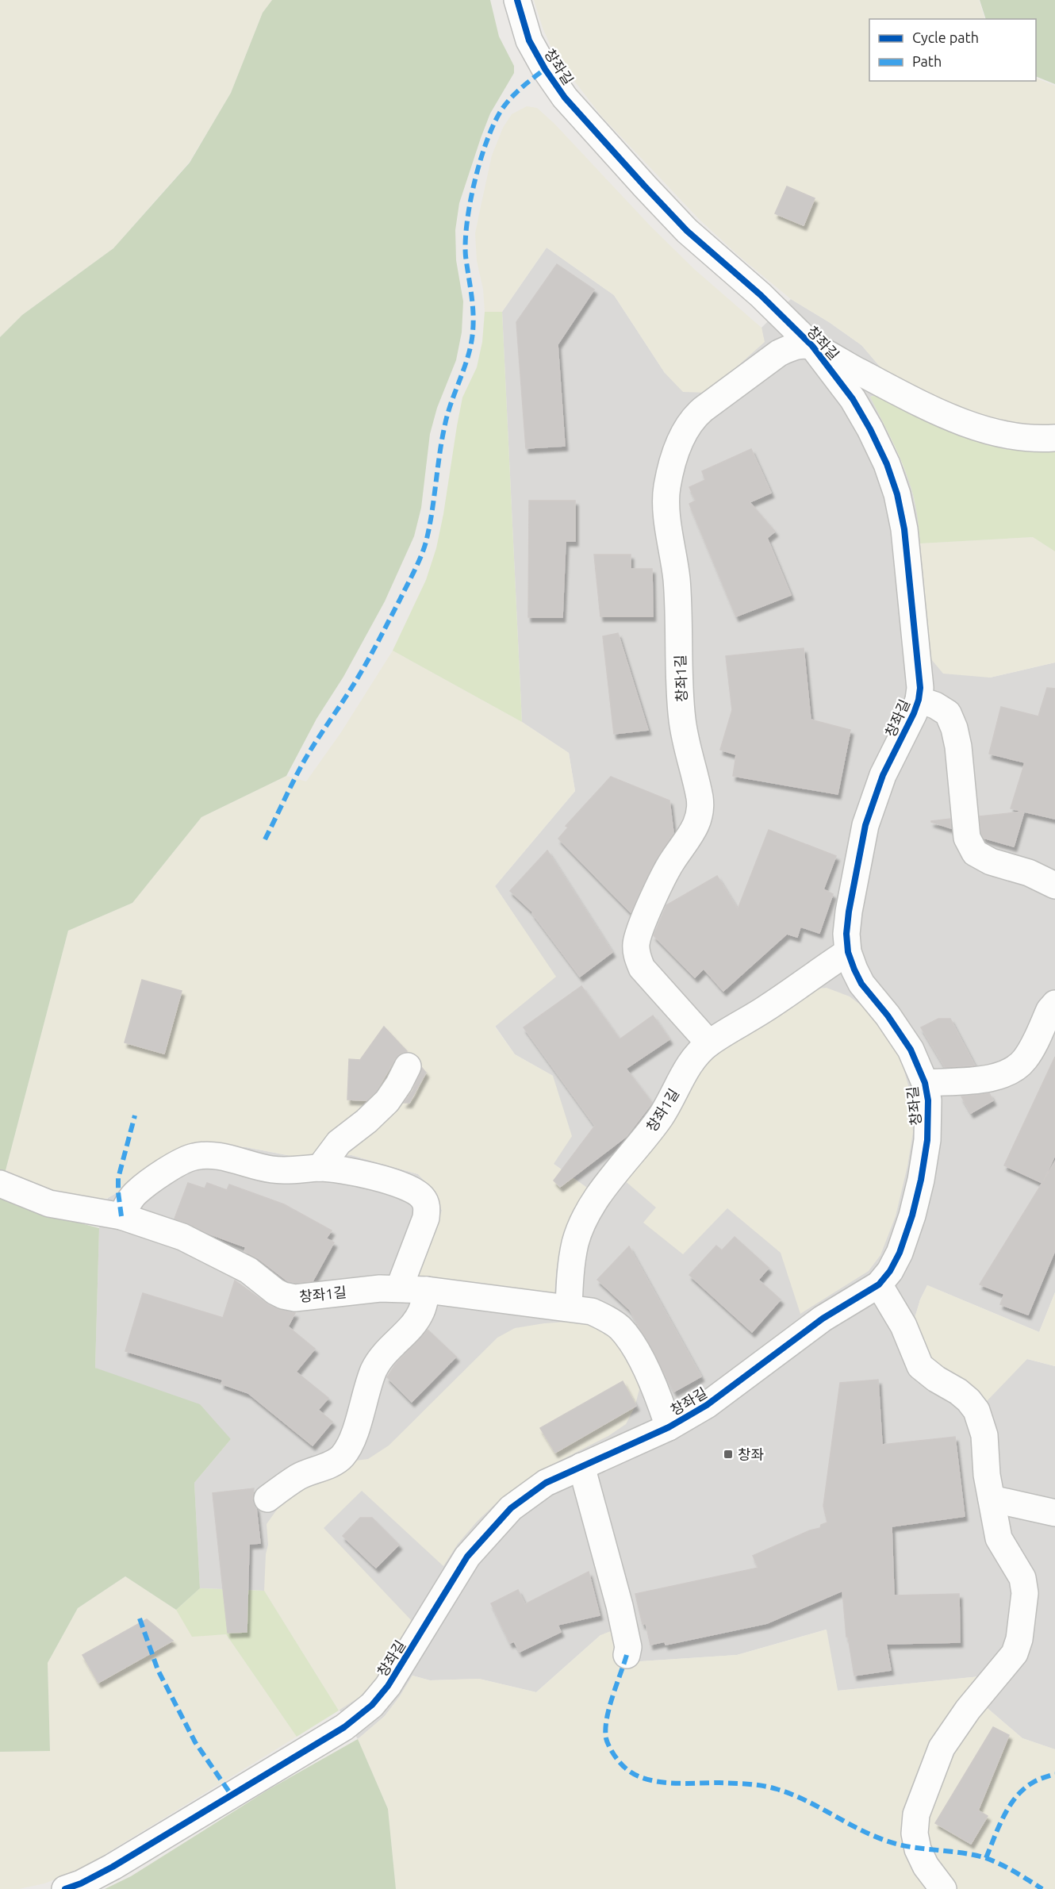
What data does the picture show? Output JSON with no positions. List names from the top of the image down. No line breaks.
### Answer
{"streets":{"street":["창좌길","창좌1길"]},"crossings":[["창좌길","창좌1길"]],"places":{"transit":["창좌"]},"legend":["Cycle path","Path"]}
